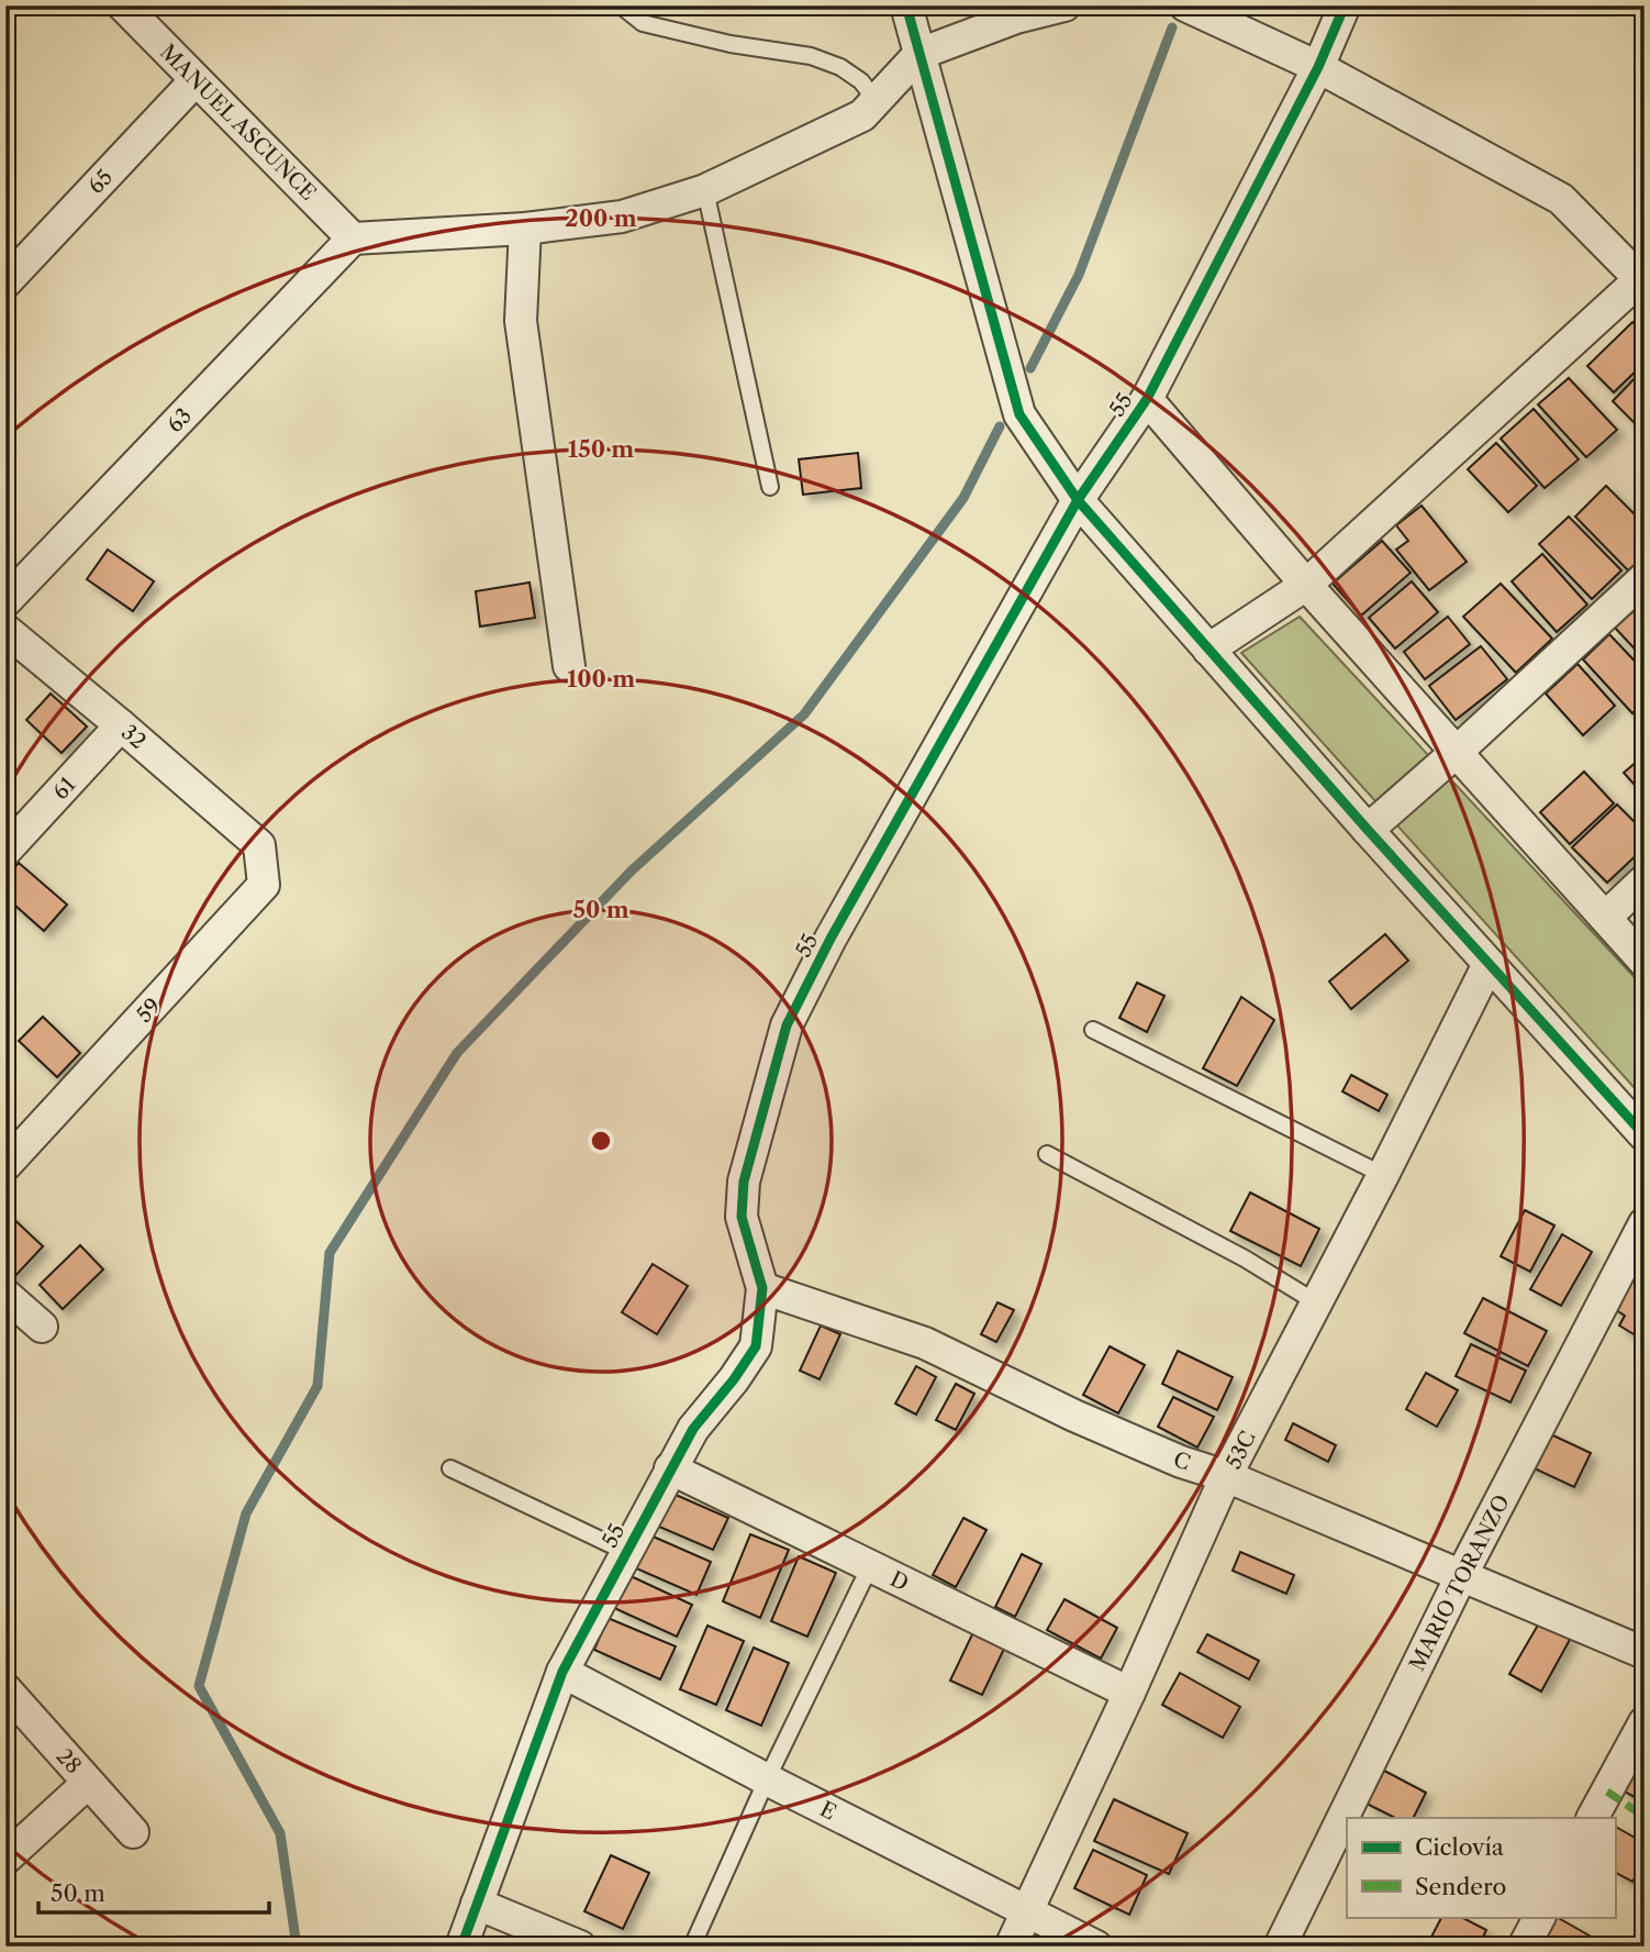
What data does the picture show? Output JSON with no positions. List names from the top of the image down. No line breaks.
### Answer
{"streets":{"street":["MANUEL ASCUNCE","65","55","63","32","61","59","53C","C","D","MARIO TORANZO","28","E"]},"crossings":[["MANUEL ASCUNCE","65"],["MANUEL ASCUNCE","63"],["55","C"],["55","D"],["55","E"],["32","61"],["32","59"],["53C","C"],["53C","D"],["53C","E"],["C","MARIO TORANZO"]],"legend":["Ciclovía","Sendero"],"scale_bar":"50 m","rings":["200 m","150 m","100 m","50 m"]}
